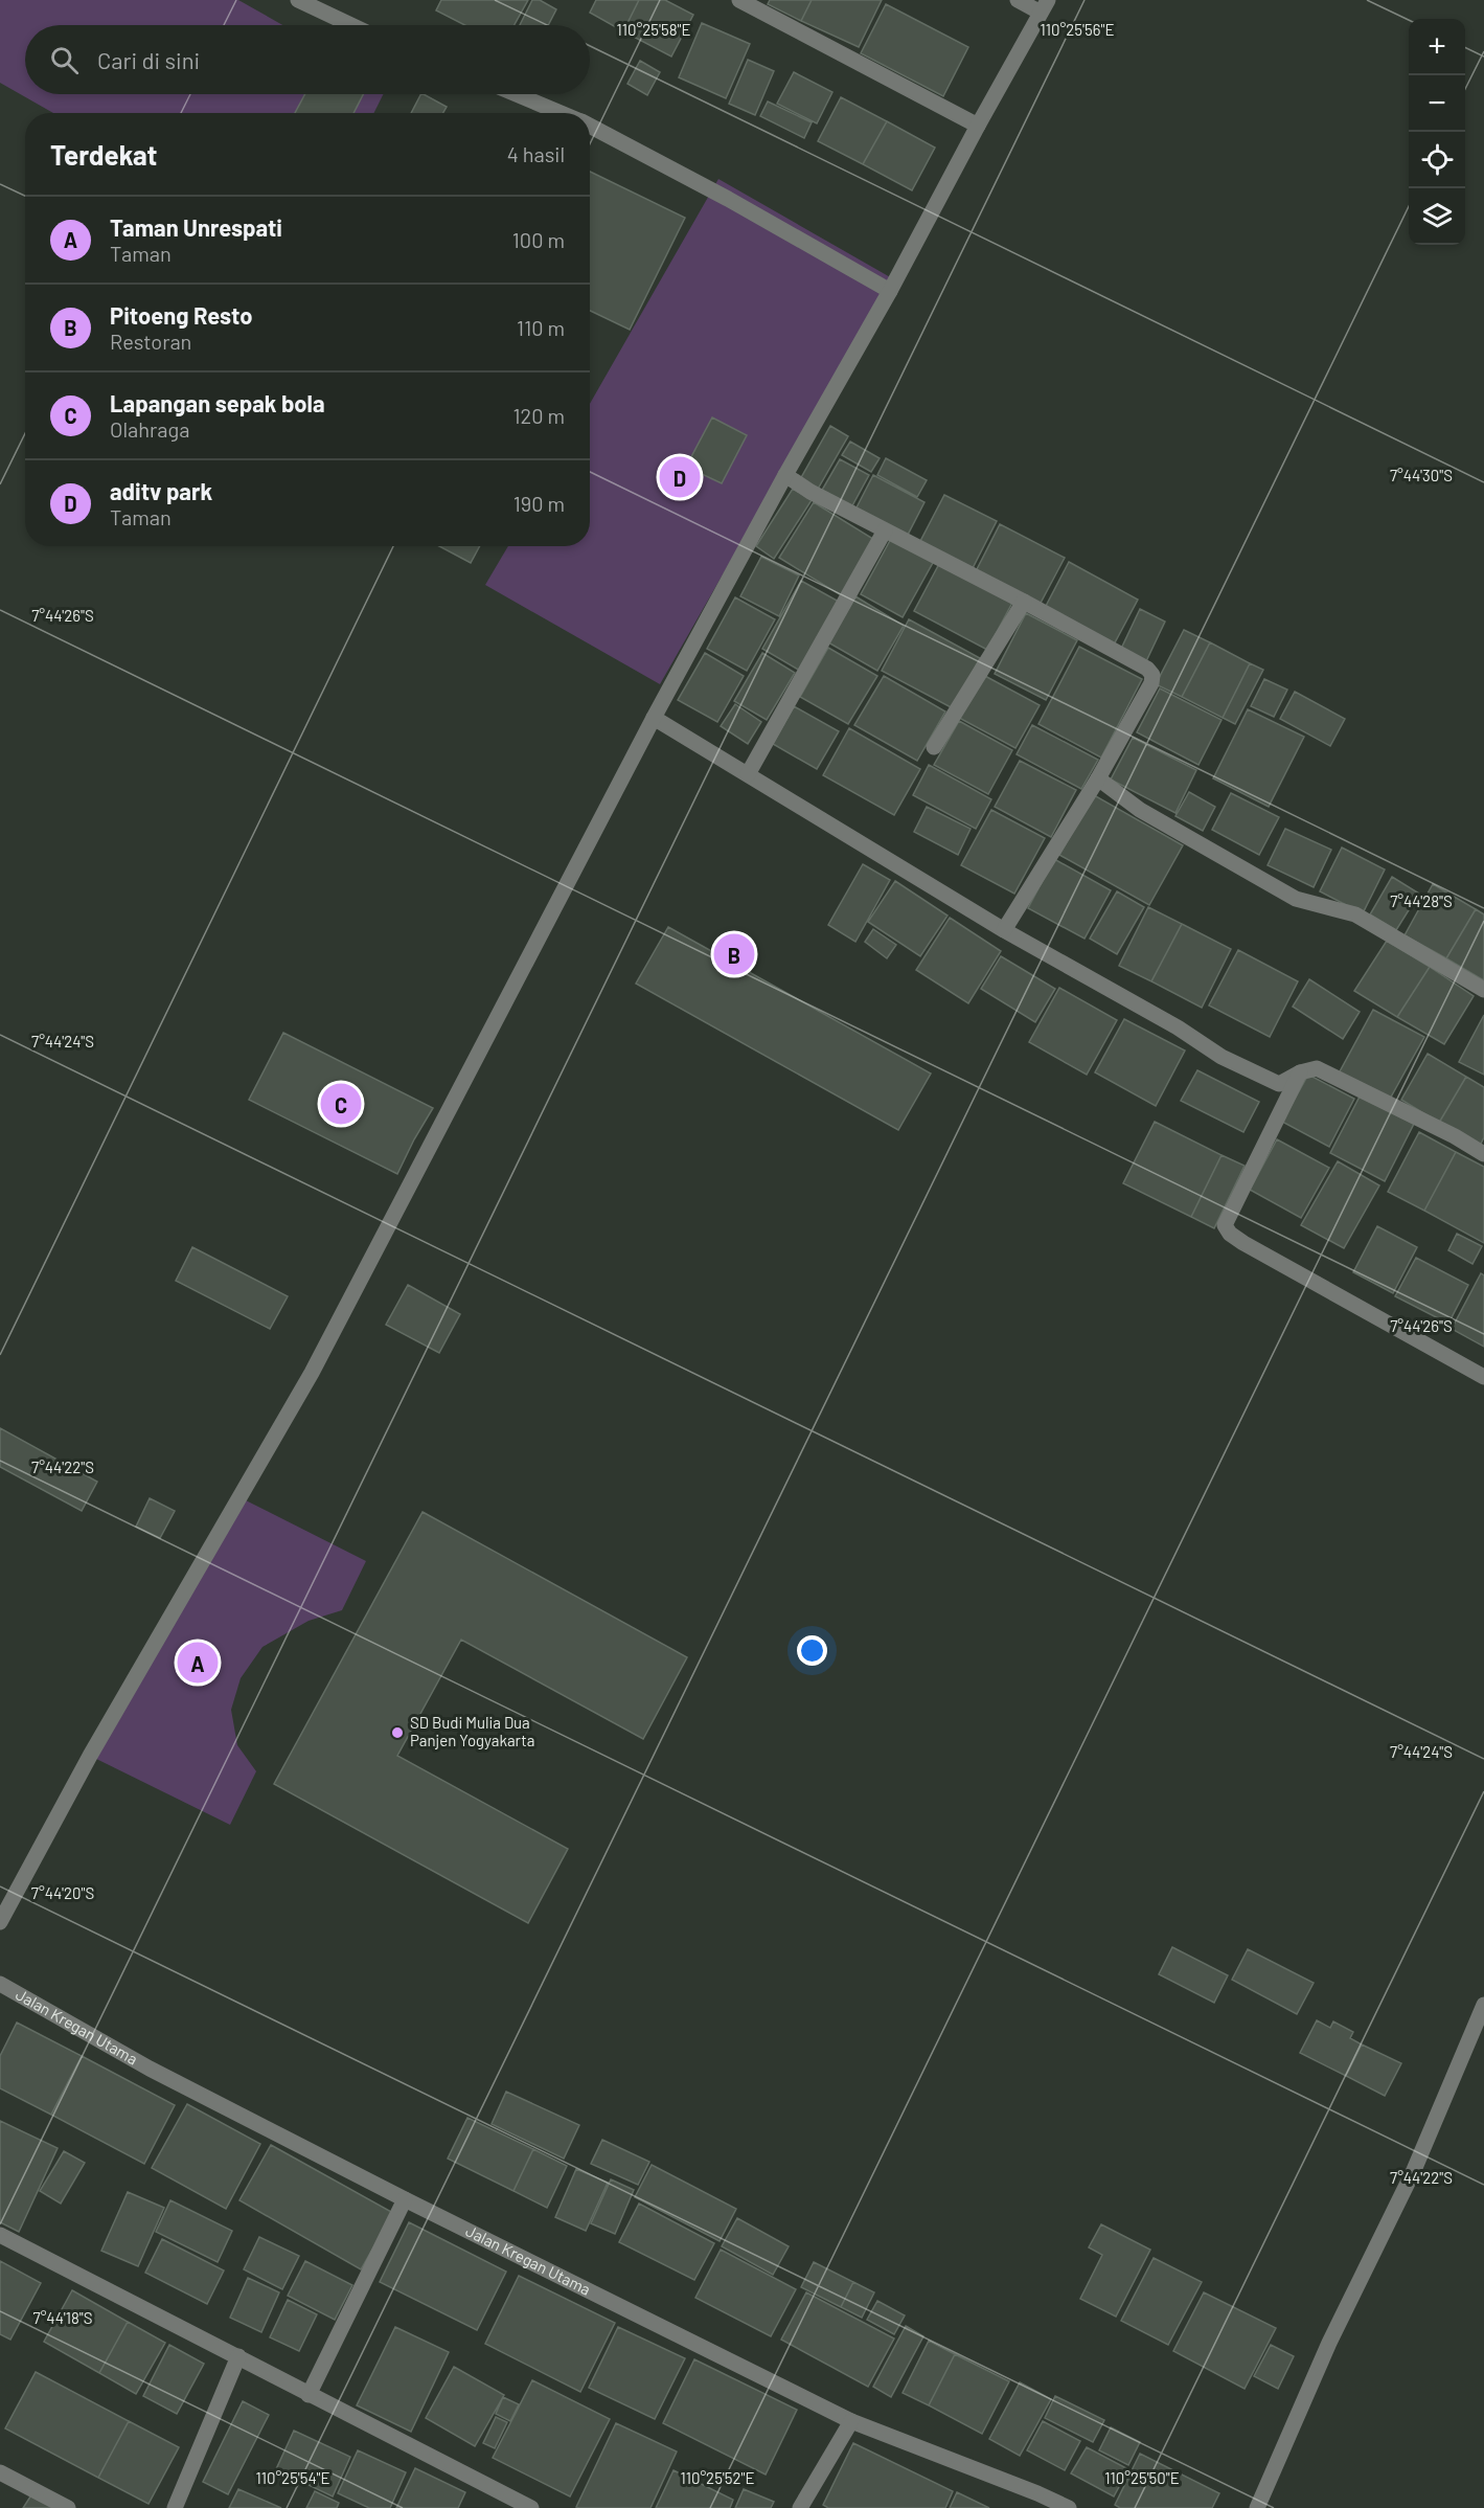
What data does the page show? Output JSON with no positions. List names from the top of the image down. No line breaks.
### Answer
{"streets":{"street":["Jalan Kregan Utama"]},"places":["SD Budi Mulia Dua Panjen Yogyakarta"],"page":{"map_buttons":["+","−"],"search":"Cari di sini","heading":["Terdekat","4 hasil"],"list":[{"mark":"A","name":"Taman Unrespati","note":"Taman","value":"100 m"},{"mark":"B","name":"Pitoeng Resto","note":"Restoran","value":"110 m"},{"mark":"C","name":"Lapangan sepak bola","note":"Olahraga","value":"120 m"},{"mark":"D","name":"aditv park","note":"Taman","value":"190 m"}],"pins":["D","B","C","A"]},"coordinates":["110°25'58\"E","110°25'56\"E","7°44'30\"S","7°44'26\"S","7°44'28\"S","7°44'24\"S","7°44'22\"S","7°44'20\"S","7°44'18\"S","110°25'54\"E","110°25'52\"E","110°25'50\"E"]}
